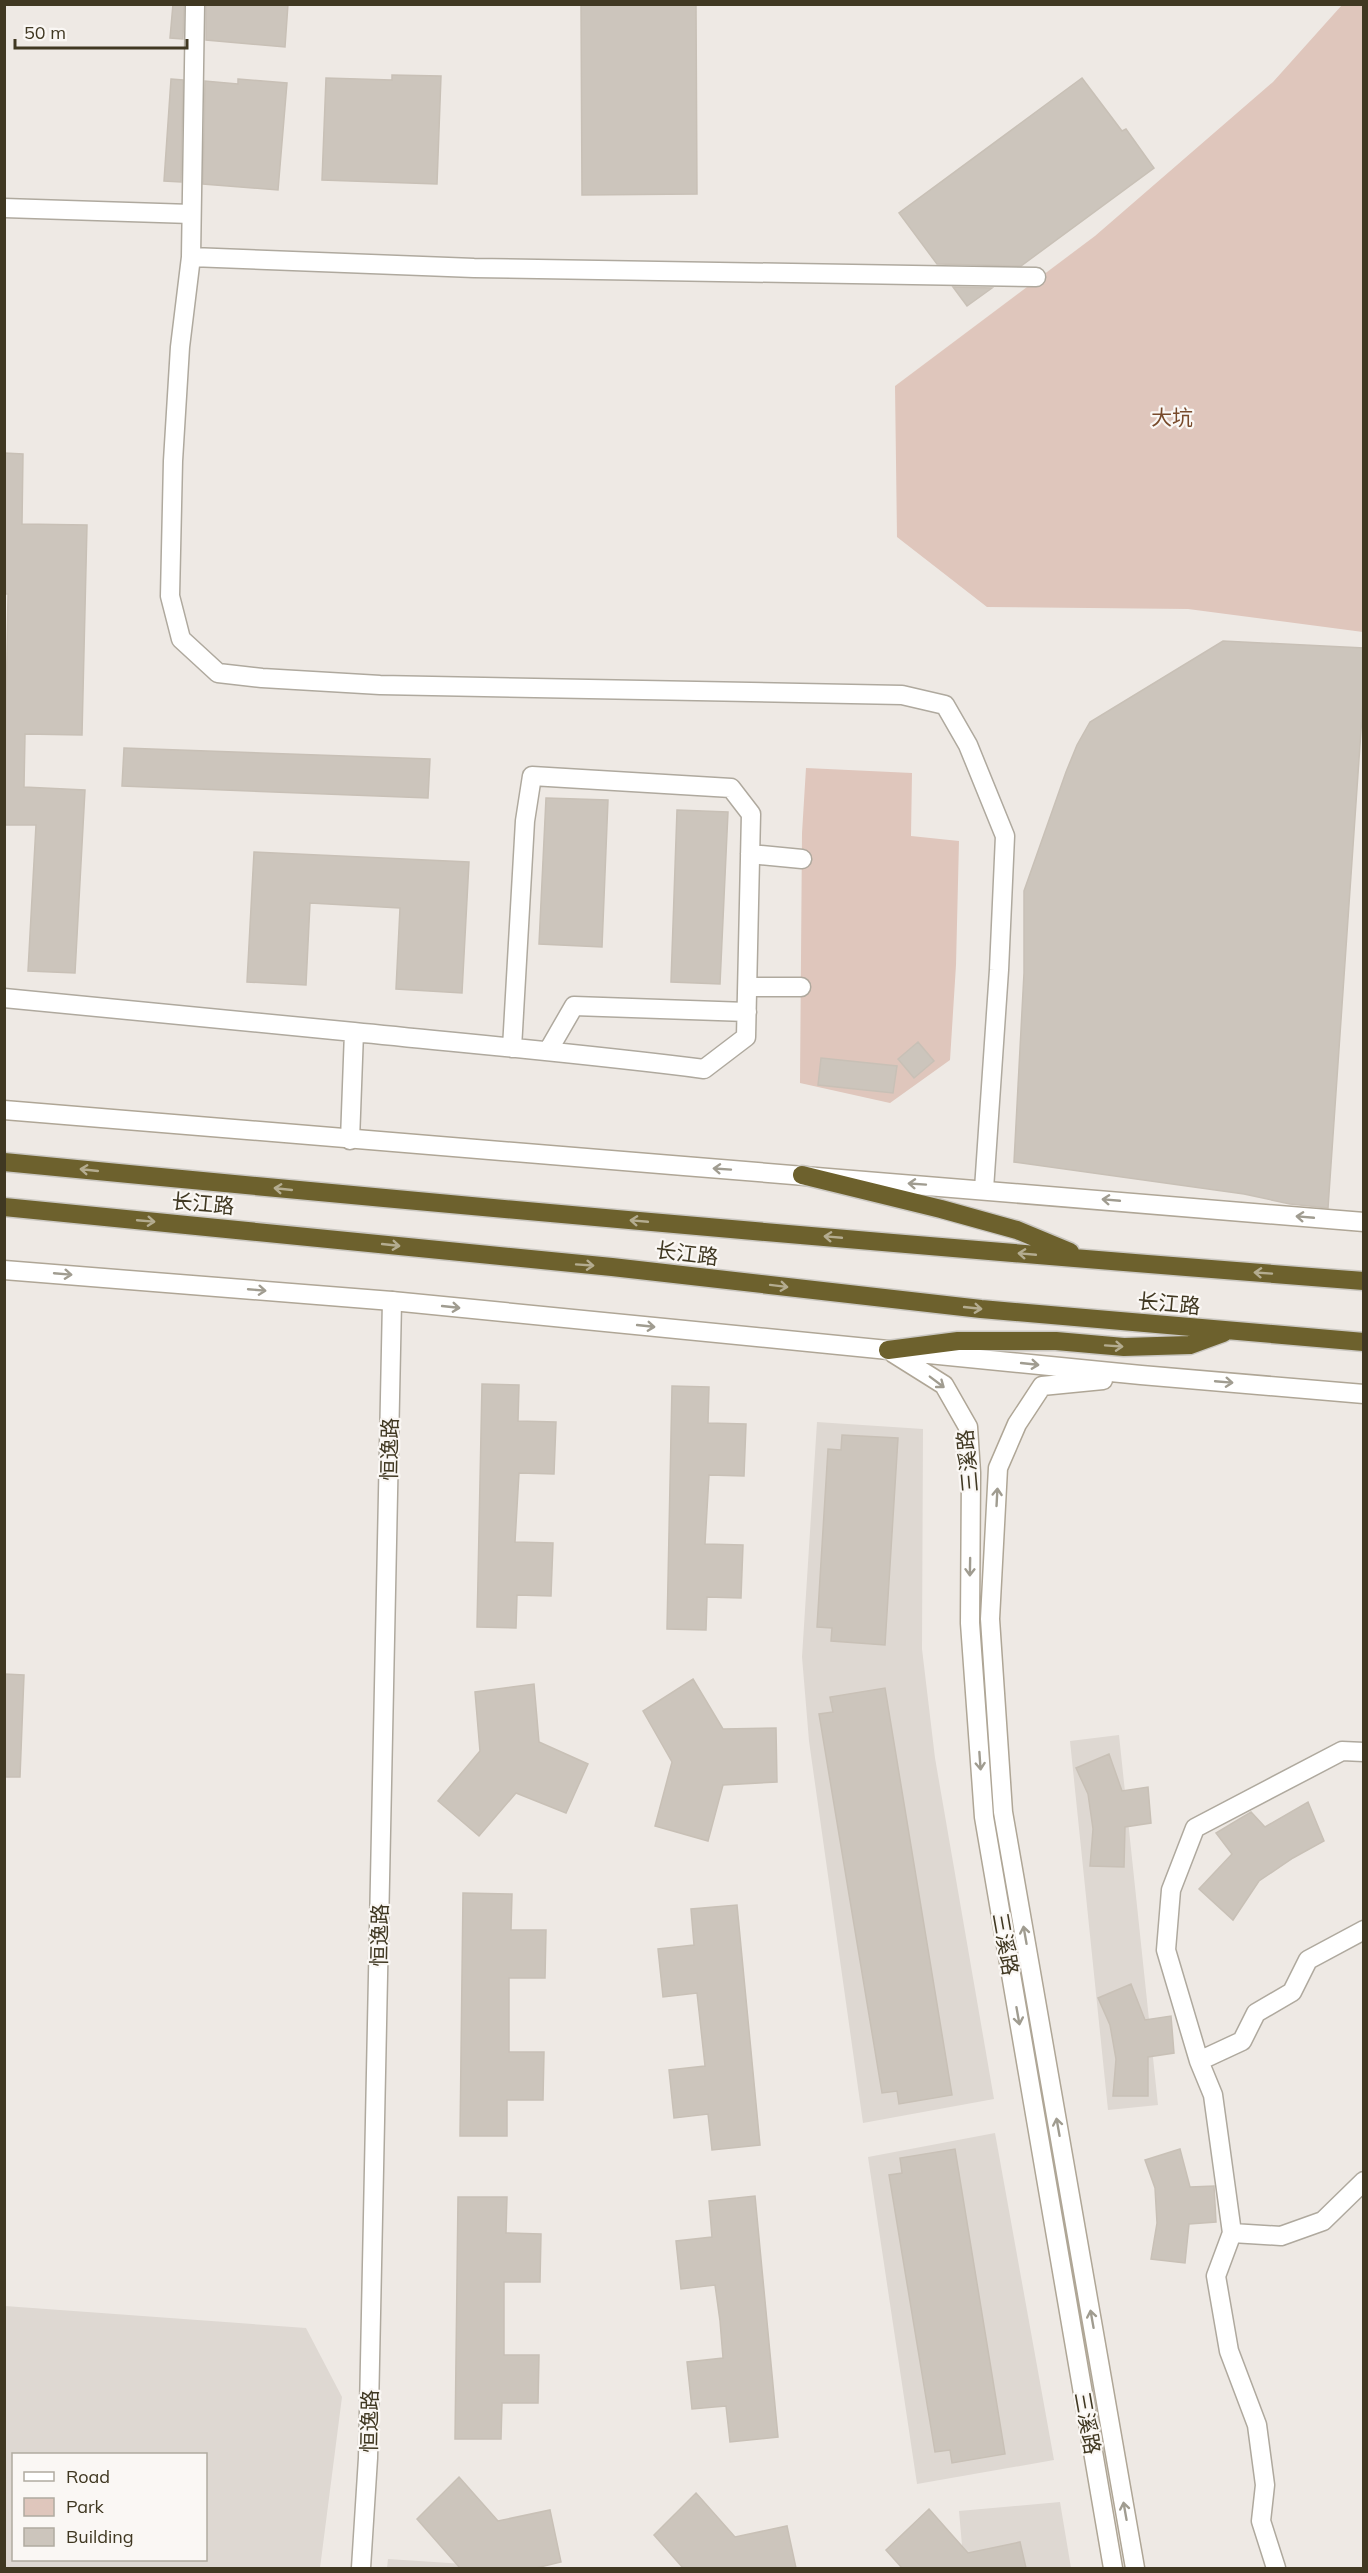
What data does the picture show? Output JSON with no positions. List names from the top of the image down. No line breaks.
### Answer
{"streets":{"highway":["长江路"],"street":["恒逸路","三溪路"]},"parks":["大坑"],"legend":["Road","Park","Building"],"scale_bar":"50 m"}
